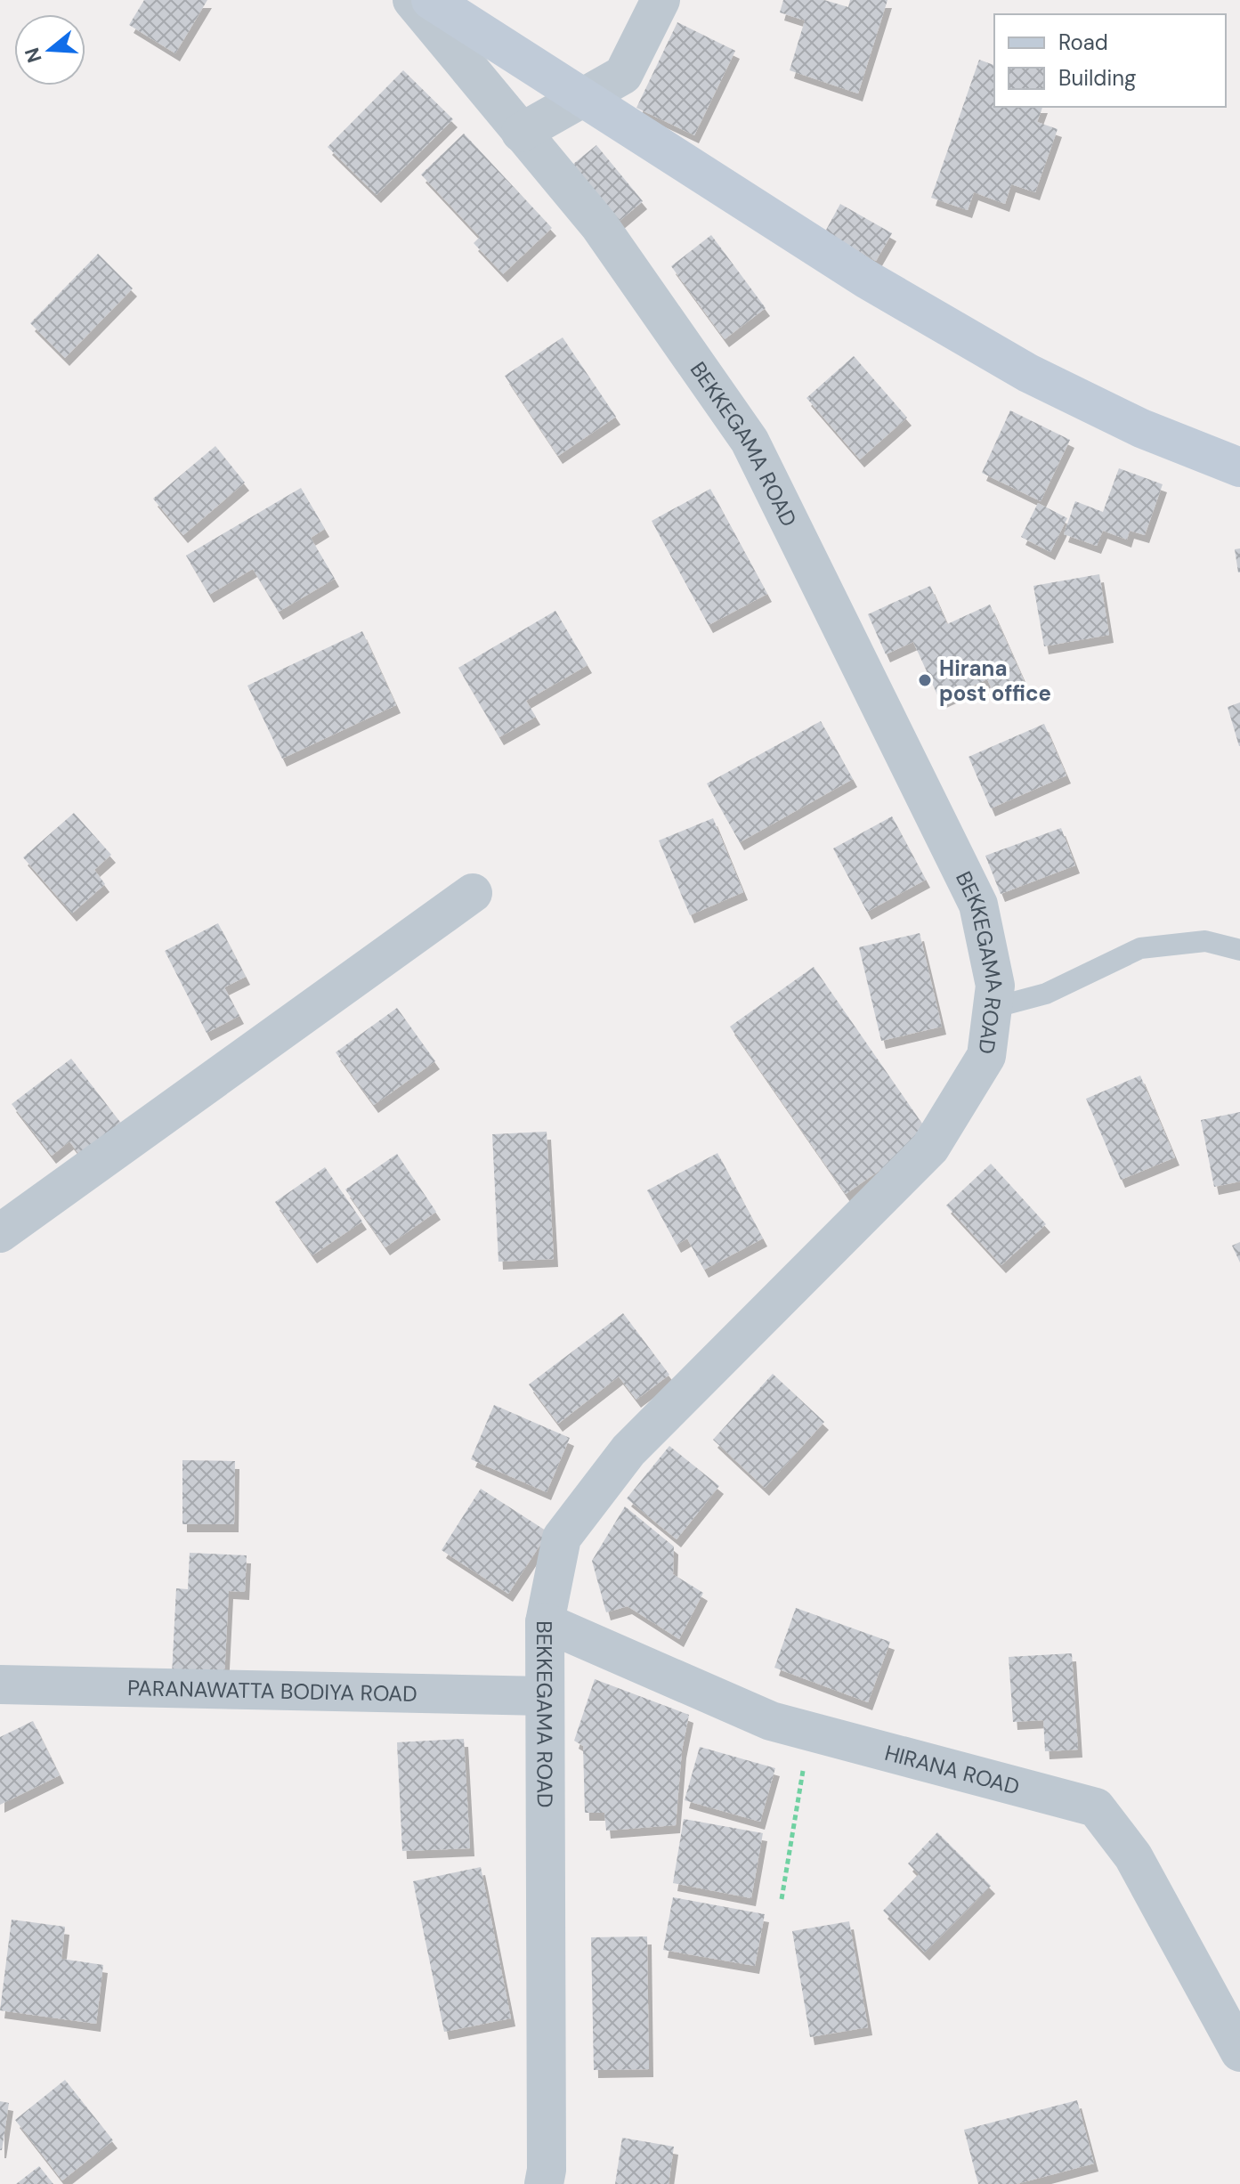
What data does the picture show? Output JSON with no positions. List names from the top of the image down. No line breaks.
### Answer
{"streets":{"street":["BEKKEGAMA ROAD","PARANAWATTA BODIYA ROAD","HIRANA ROAD"]},"crossings":[["BEKKEGAMA ROAD","PARANAWATTA BODIYA ROAD"],["BEKKEGAMA ROAD","HIRANA ROAD"]],"places":["Hirana post office"],"legend":["Road","Building"],"north":"left"}
